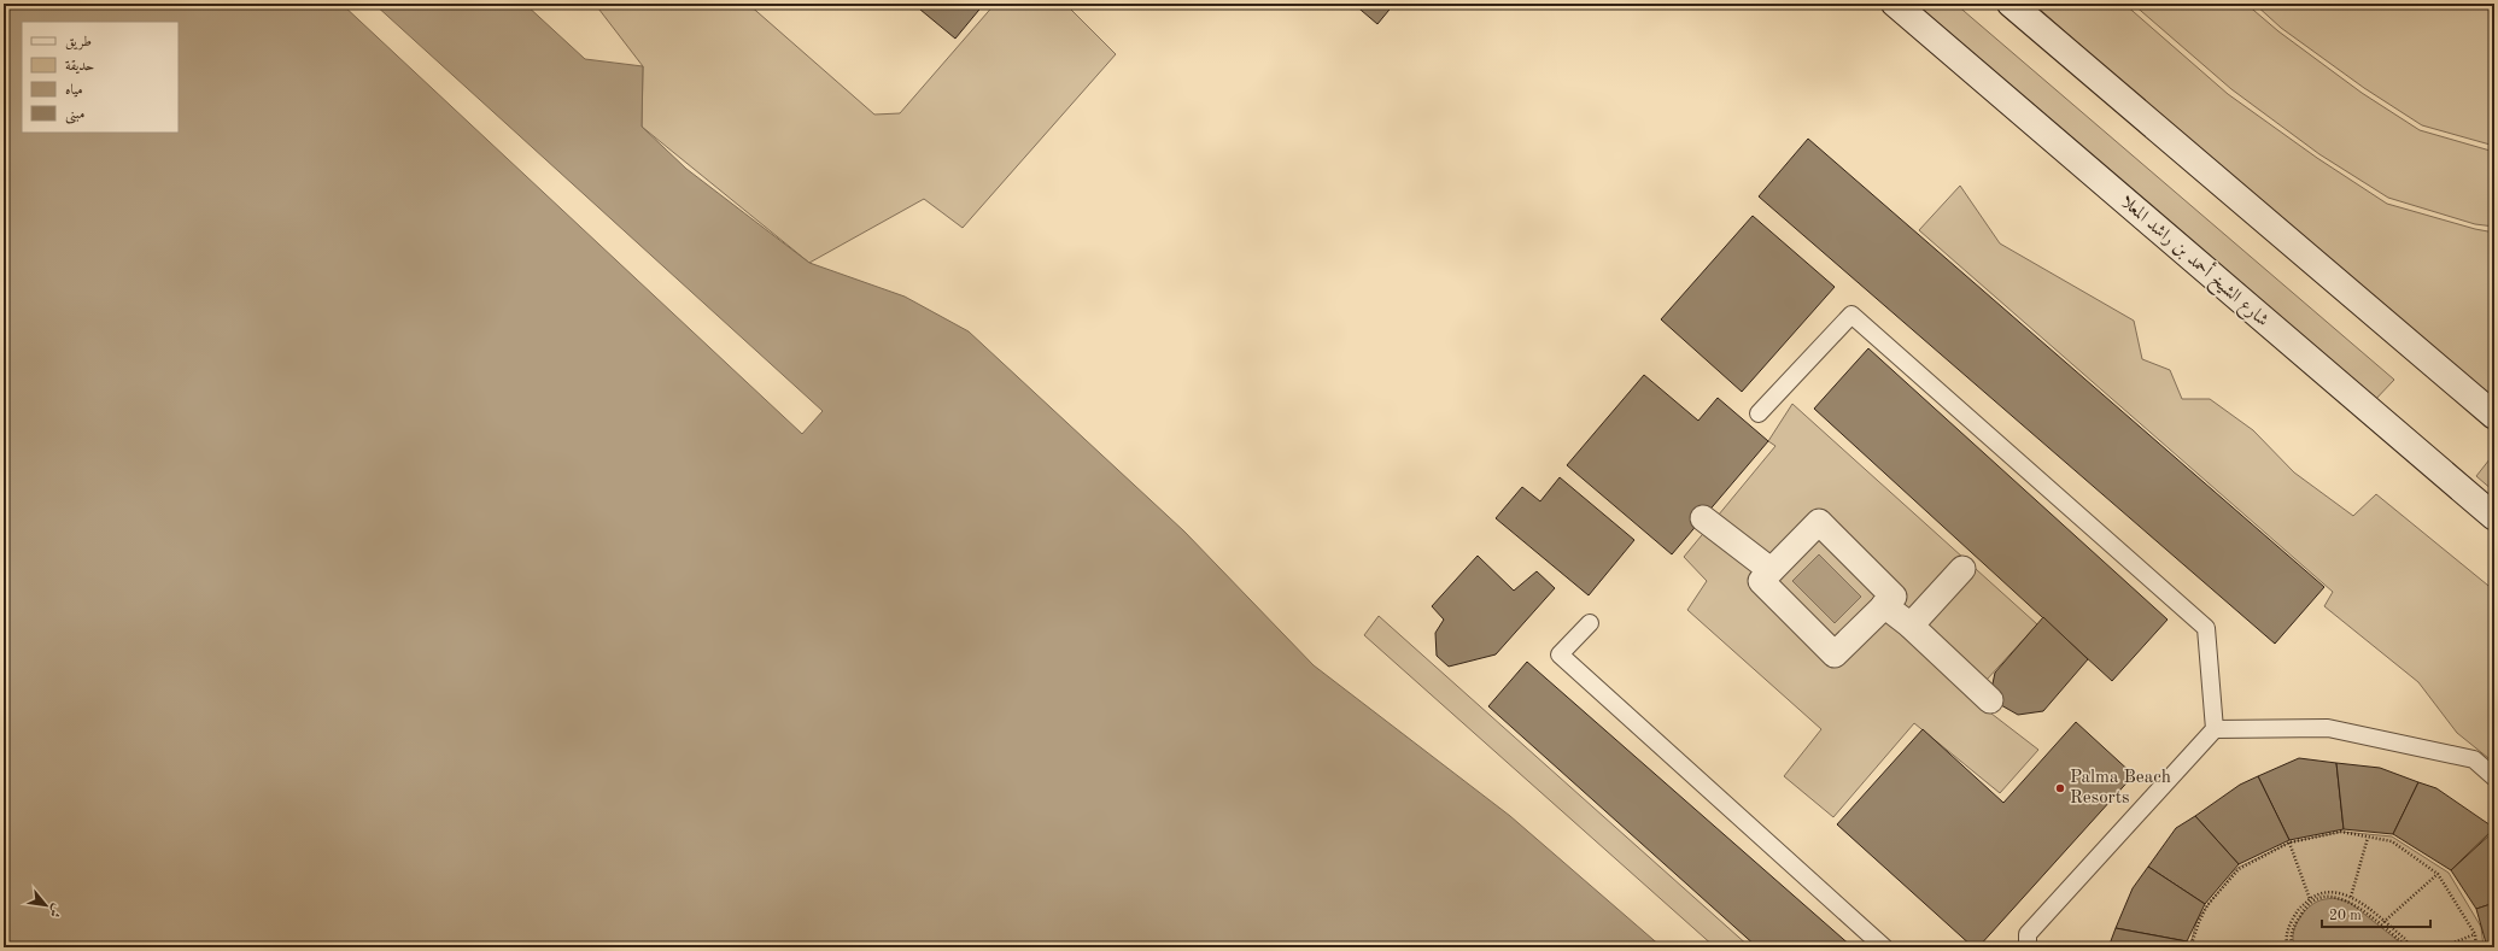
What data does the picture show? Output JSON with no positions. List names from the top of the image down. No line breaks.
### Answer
{"streets":{"main road":["شارع الشيخ أحمد بن راشد المعلا"]},"places":["Palma Beach Resorts"],"legend":["طريق","حديقة","مياه","مبنى"],"scale_bar":"20 m","north":"bottom right"}
